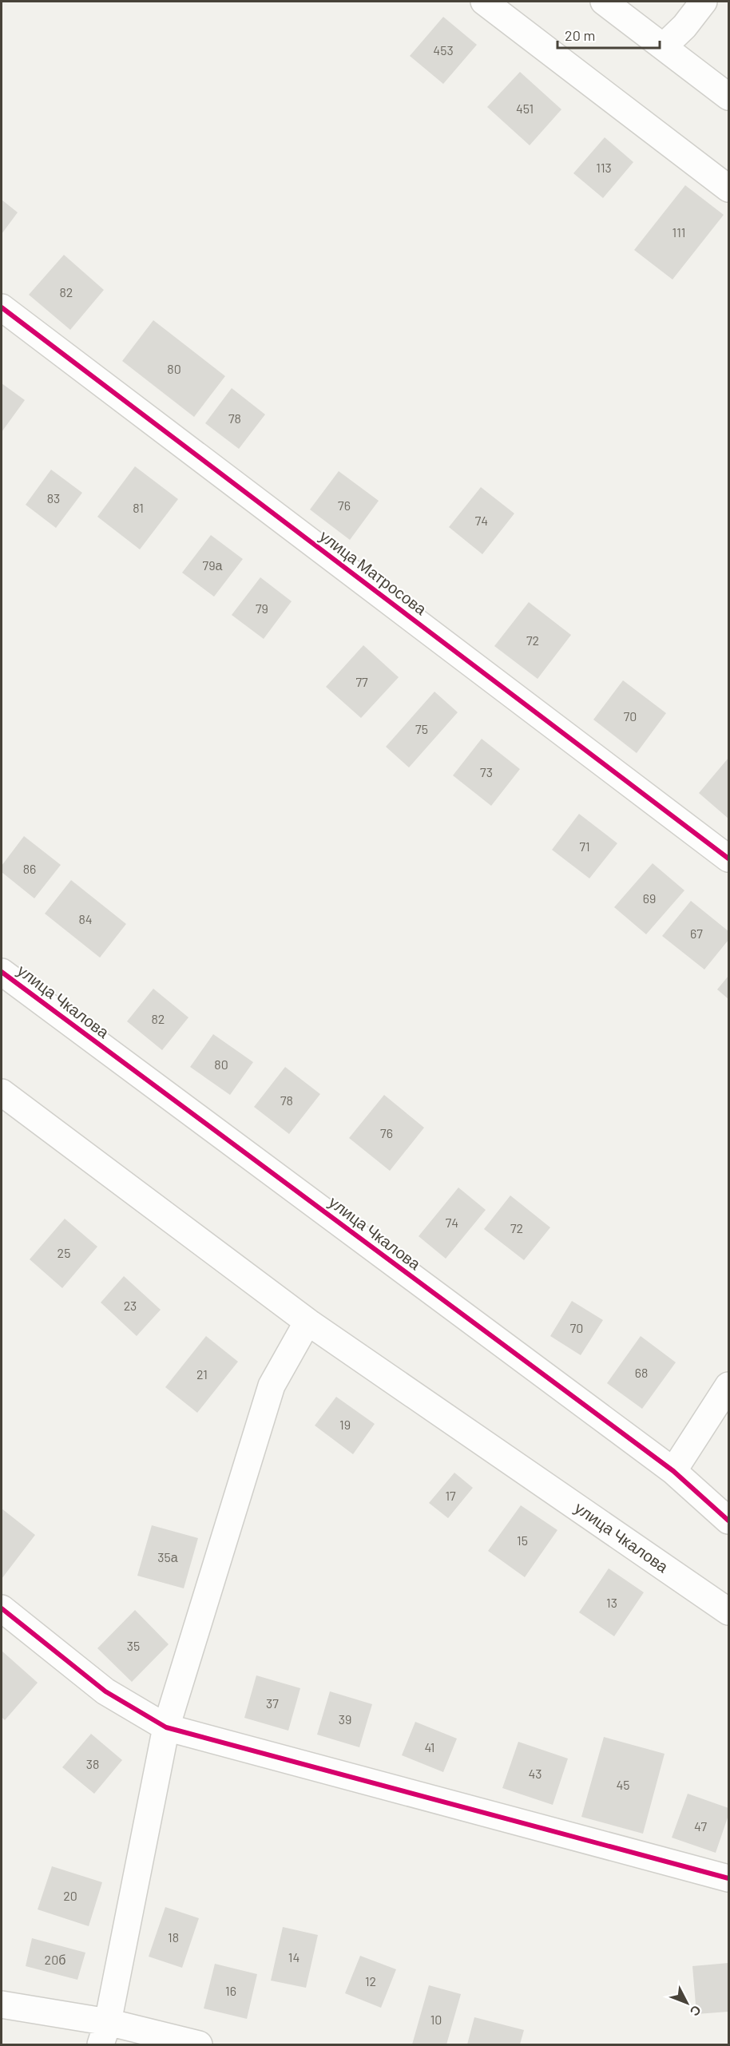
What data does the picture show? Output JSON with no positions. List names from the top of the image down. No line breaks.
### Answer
{"streets":{"street":["улица Матросова","улица Чкалова"]},"house_numbers":["453","451","113","111","82","80","78","83","76","81","74","79а","79","72","77","70","75","73","71","86","69","84","67","82","80","78","76","74","72","25","23","70","68","21","19","17","15","35а","13","35","37","39","41","38","43","45","47","20","18","14","20б","12","16","10"],"scale_bar":"20 m","north":"bottom right"}
